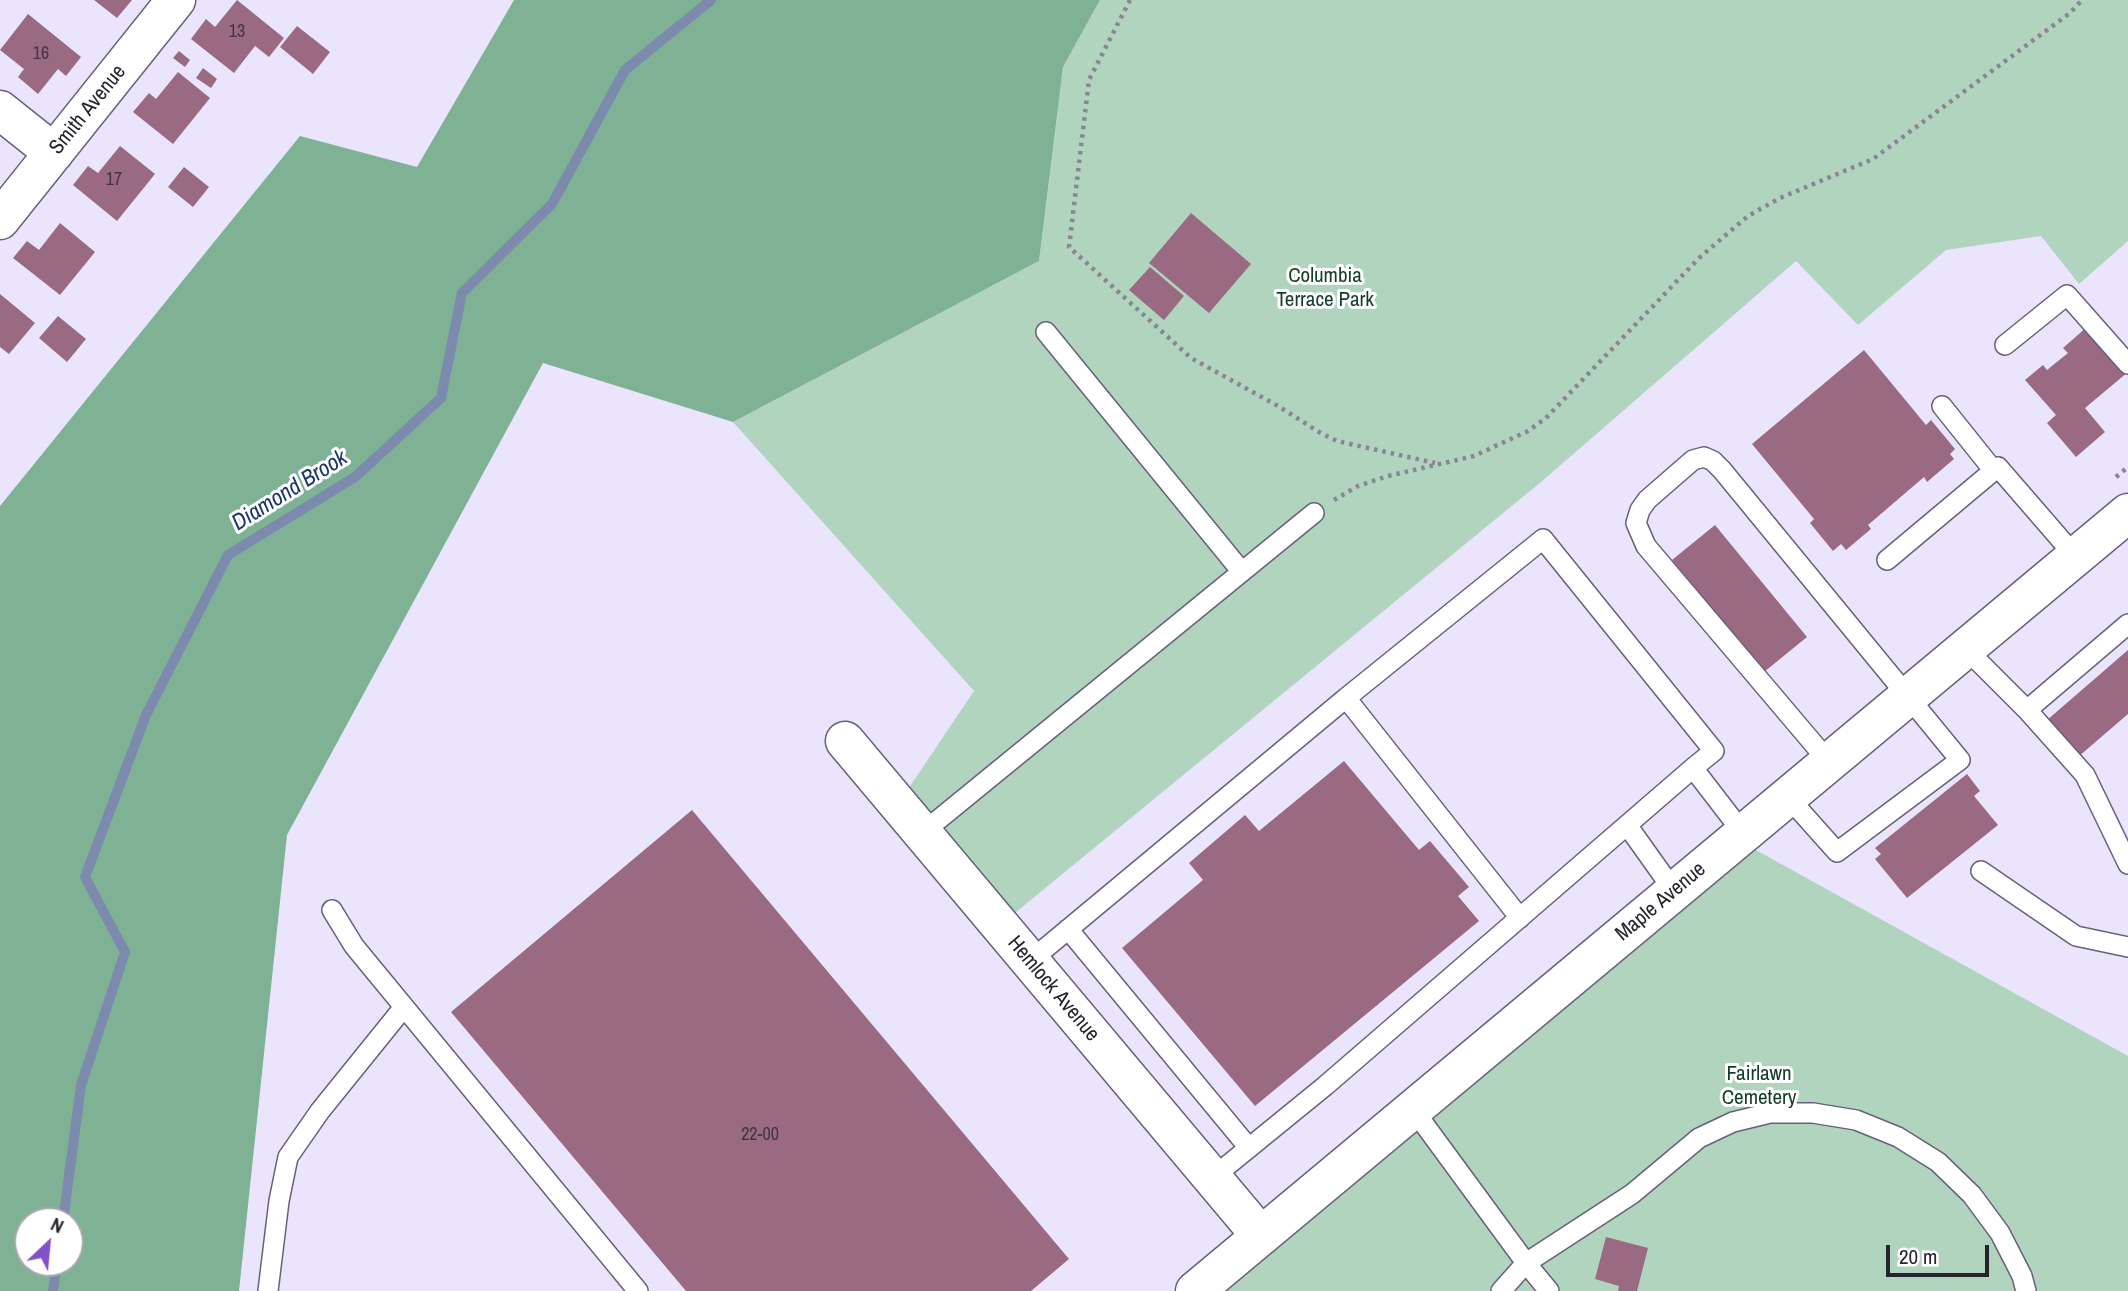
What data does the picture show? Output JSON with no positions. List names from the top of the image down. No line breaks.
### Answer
{"streets":{"main road":["Smith Avenue","Maple Avenue","Hemlock Avenue"]},"crossings":[["Maple Avenue","Hemlock Avenue"]],"water":["Diamond Brook"],"parks":["Columbia Terrace Park","Fairlawn Cemetery"],"house_numbers":["13","16","17","22-00"],"scale_bar":"20 m","north":"top right"}
